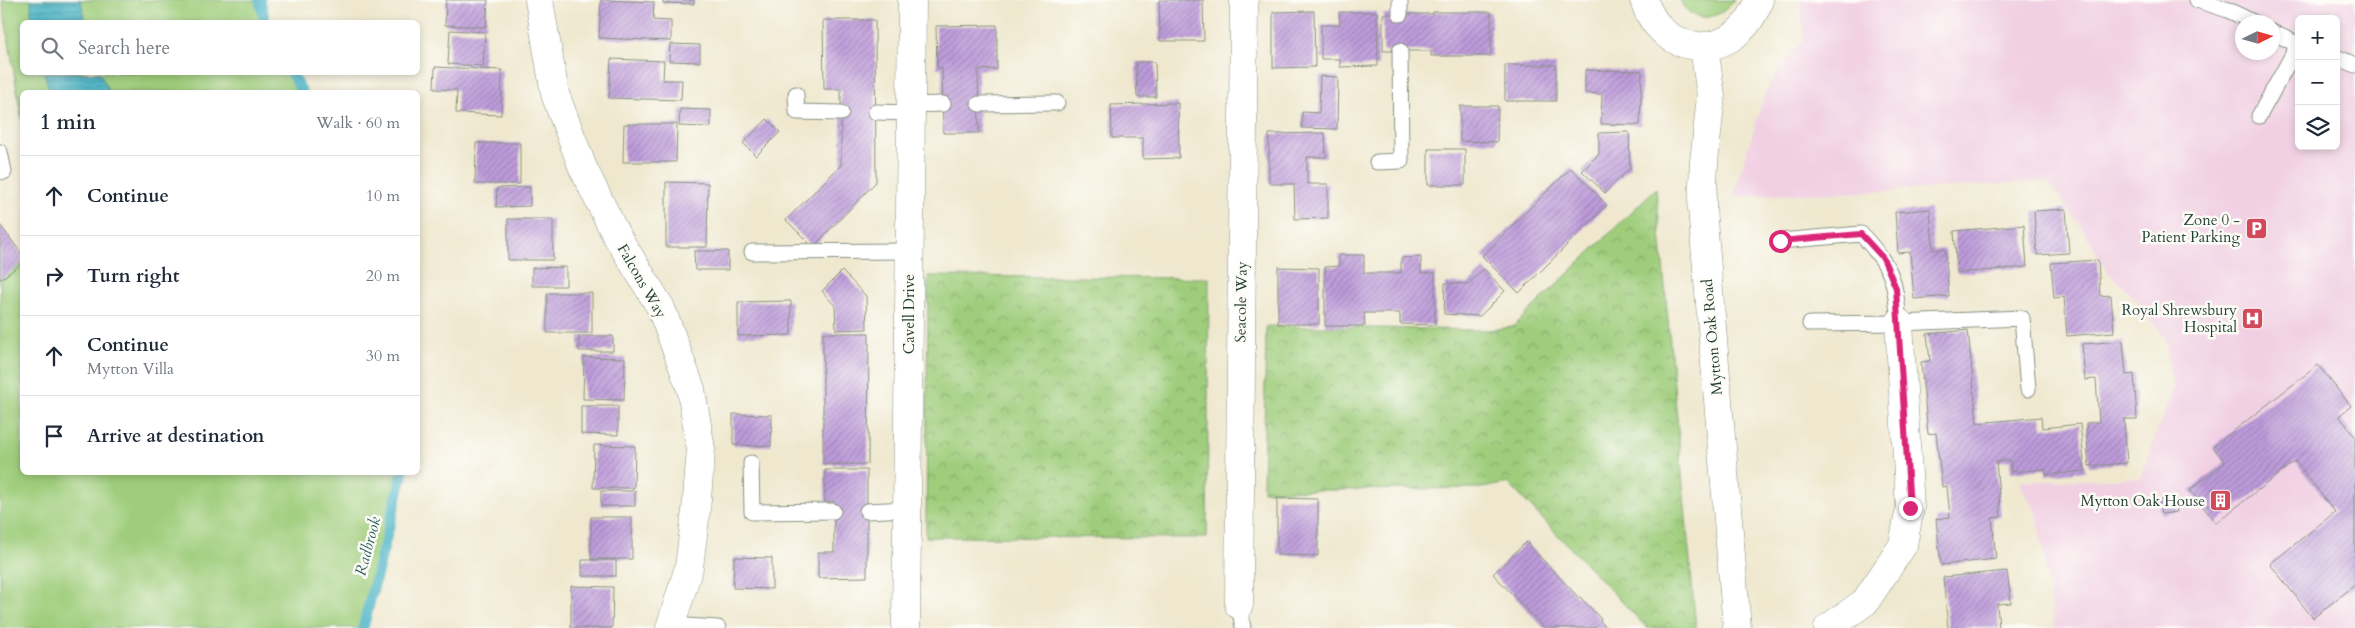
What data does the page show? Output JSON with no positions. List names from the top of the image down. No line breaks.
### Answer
{"streets":{"street":["Falcons Way","Seacole Way","Cavell Drive","Mytton Oak Road"]},"water":["Radbrook"],"places":{"parking":["Zone 0 - Patient Parking"],"hospital":["Royal Shrewsbury Hospital"],"building":["Mytton Oak House"]},"north":"right","page":{"map_buttons":["+","−"],"search":"Search here","heading":["1 min","Walk · 60 m"],"list":[["Continue","10 m"],["Turn right","20 m"],["Continue","Mytton Villa","30 m"],"Arrive at destination"]}}
